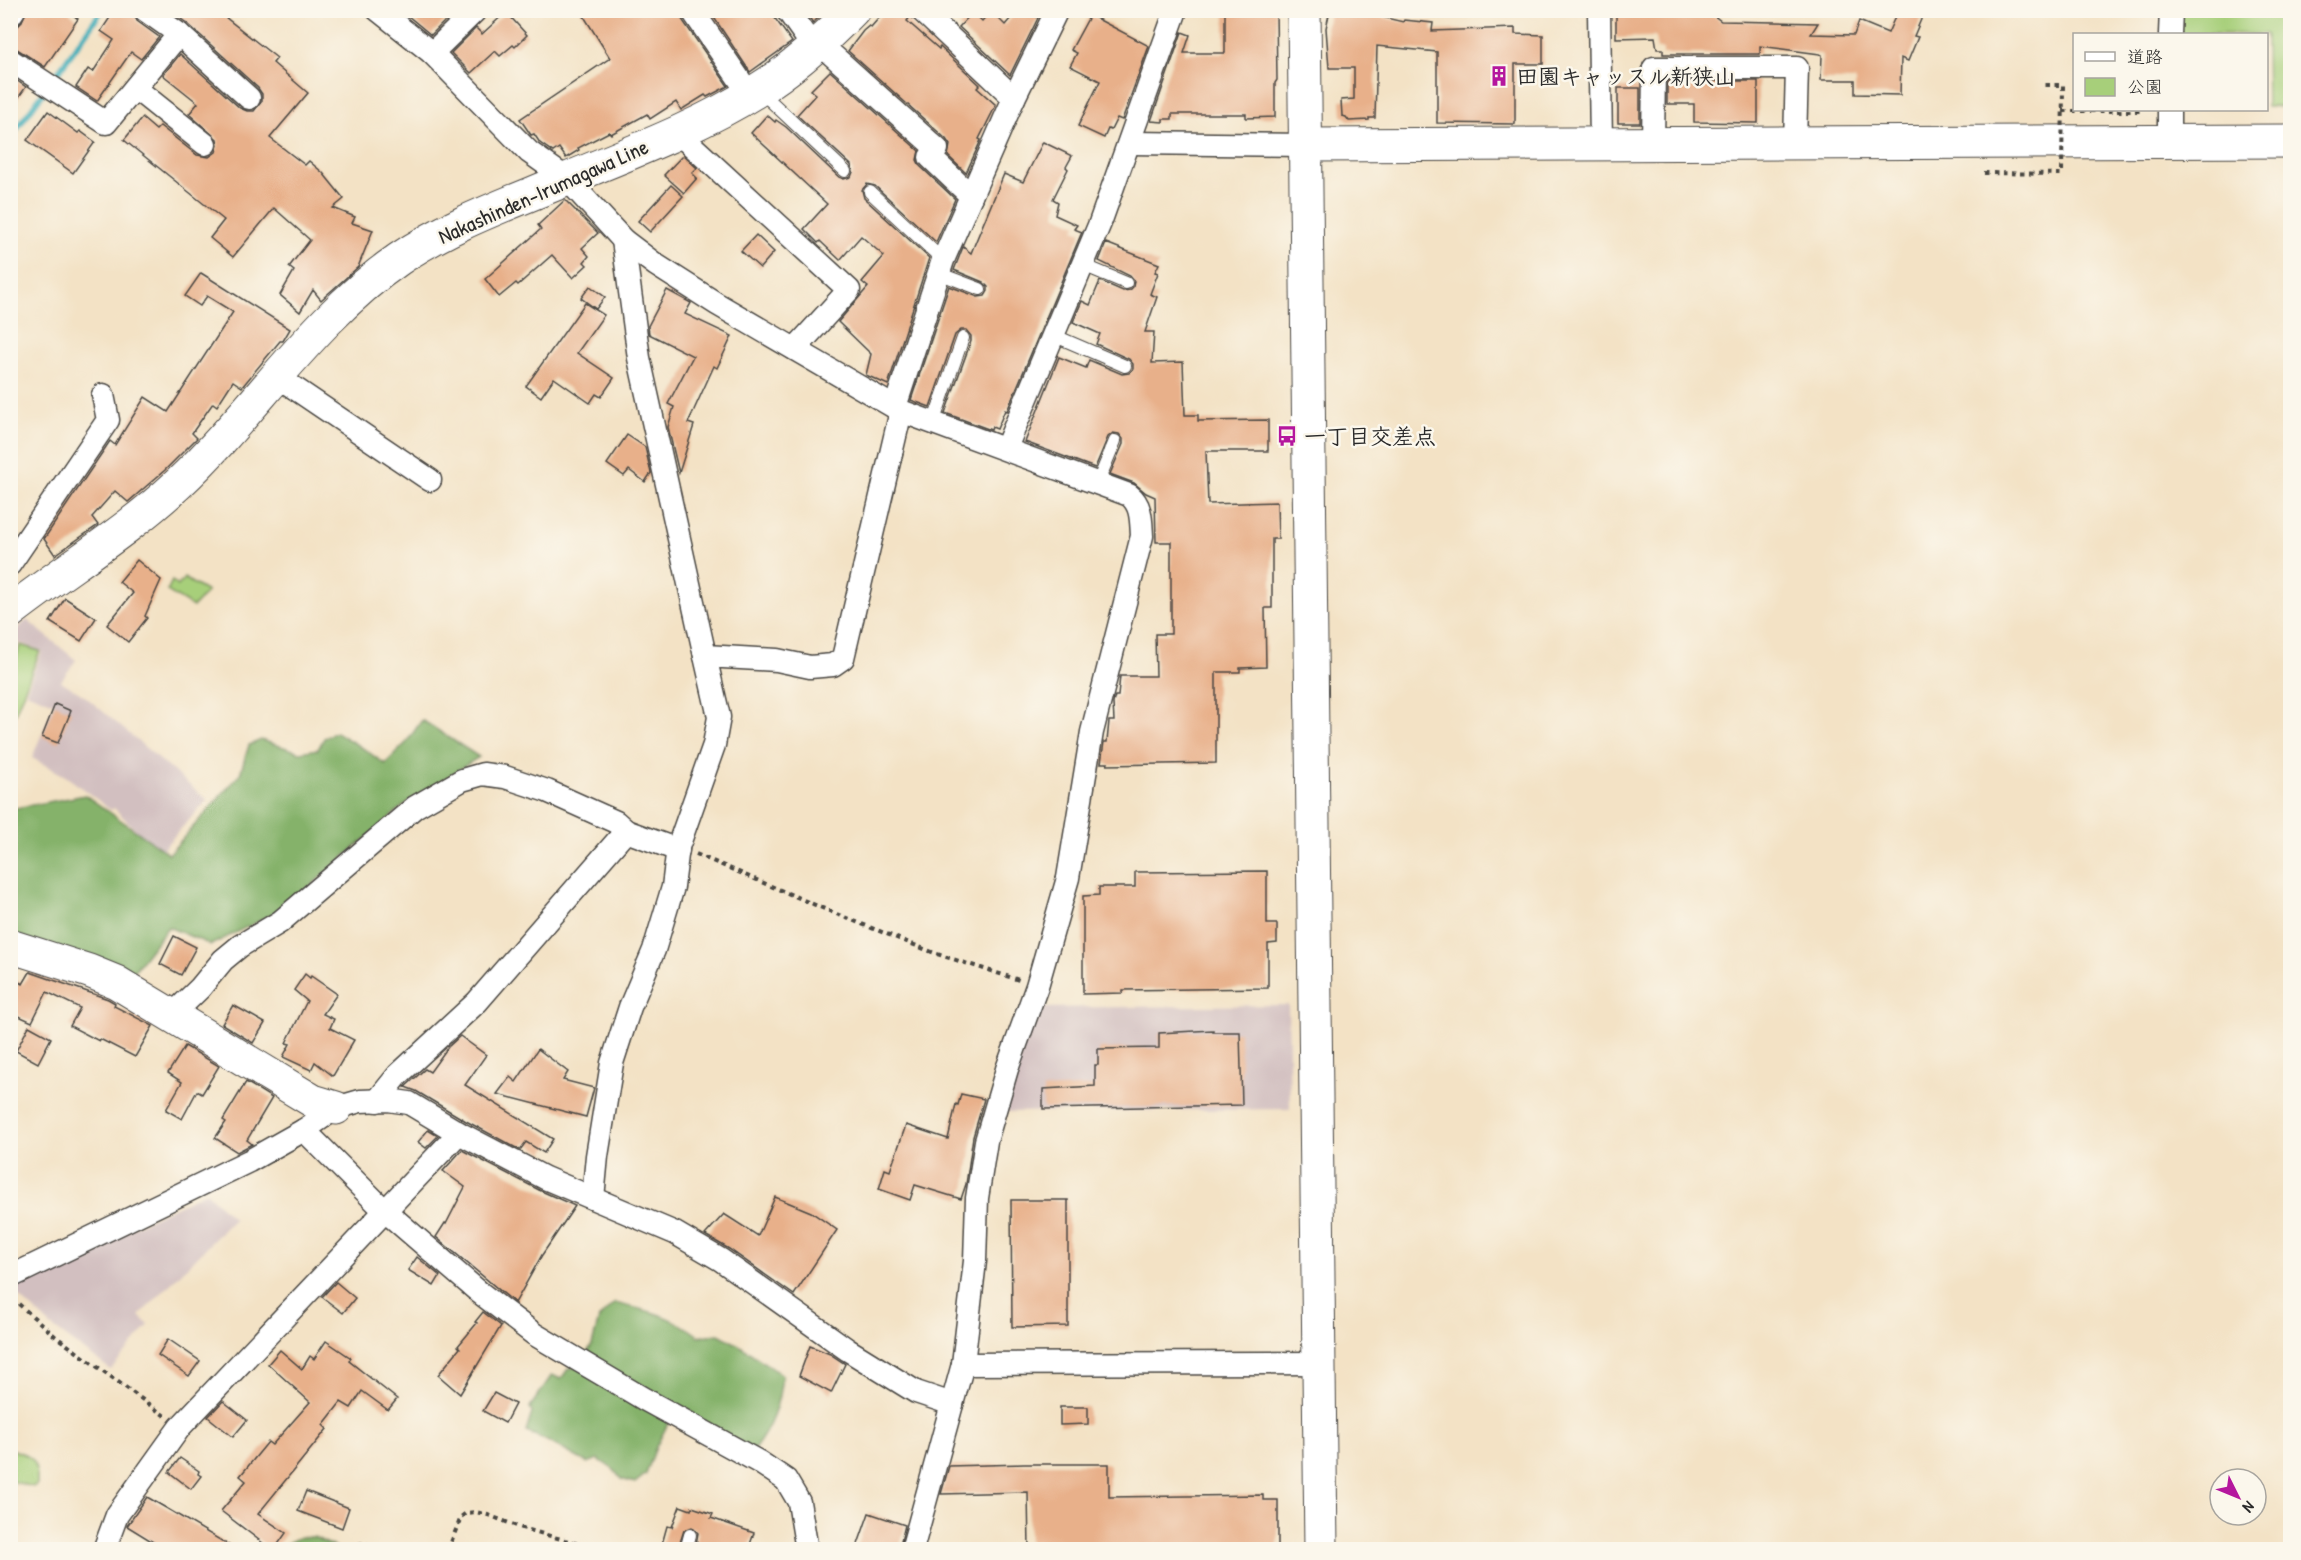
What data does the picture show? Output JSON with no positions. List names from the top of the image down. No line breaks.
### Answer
{"streets":{"street":["Nakashinden-Irumagawa Line"]},"places":{"building":["田園キャッスル新狭山"],"bus stop":["一丁目交差点"]},"legend":["道路","公園"],"north":"bottom right"}
